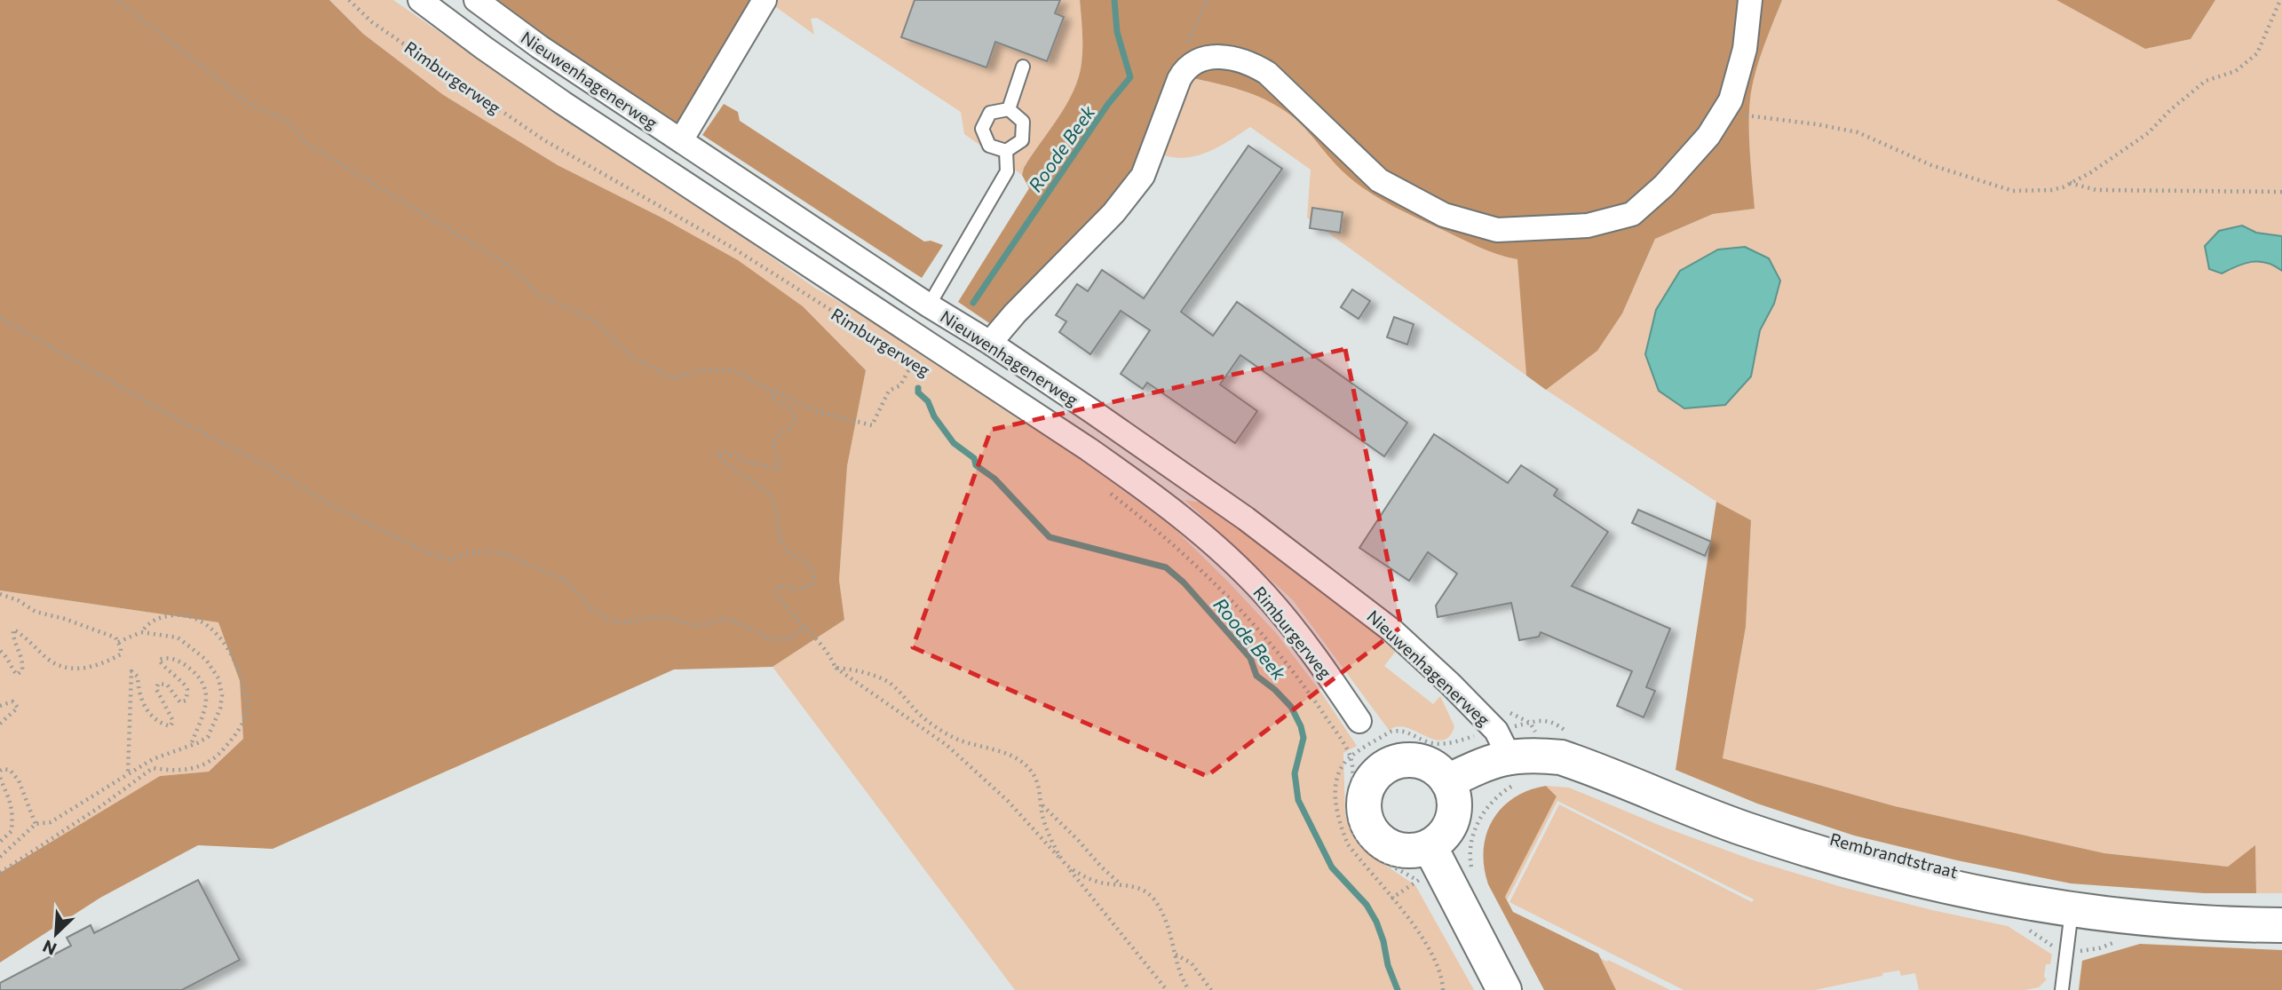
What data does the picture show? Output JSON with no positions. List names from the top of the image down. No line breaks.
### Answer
{"streets":{"street":["Rimburgerweg","Nieuwenhagenerweg","Rembrandtstraat"]},"crossings":[["Nieuwenhagenerweg","Rembrandtstraat"]],"water":["Roode Beek"],"north":"bottom left"}
